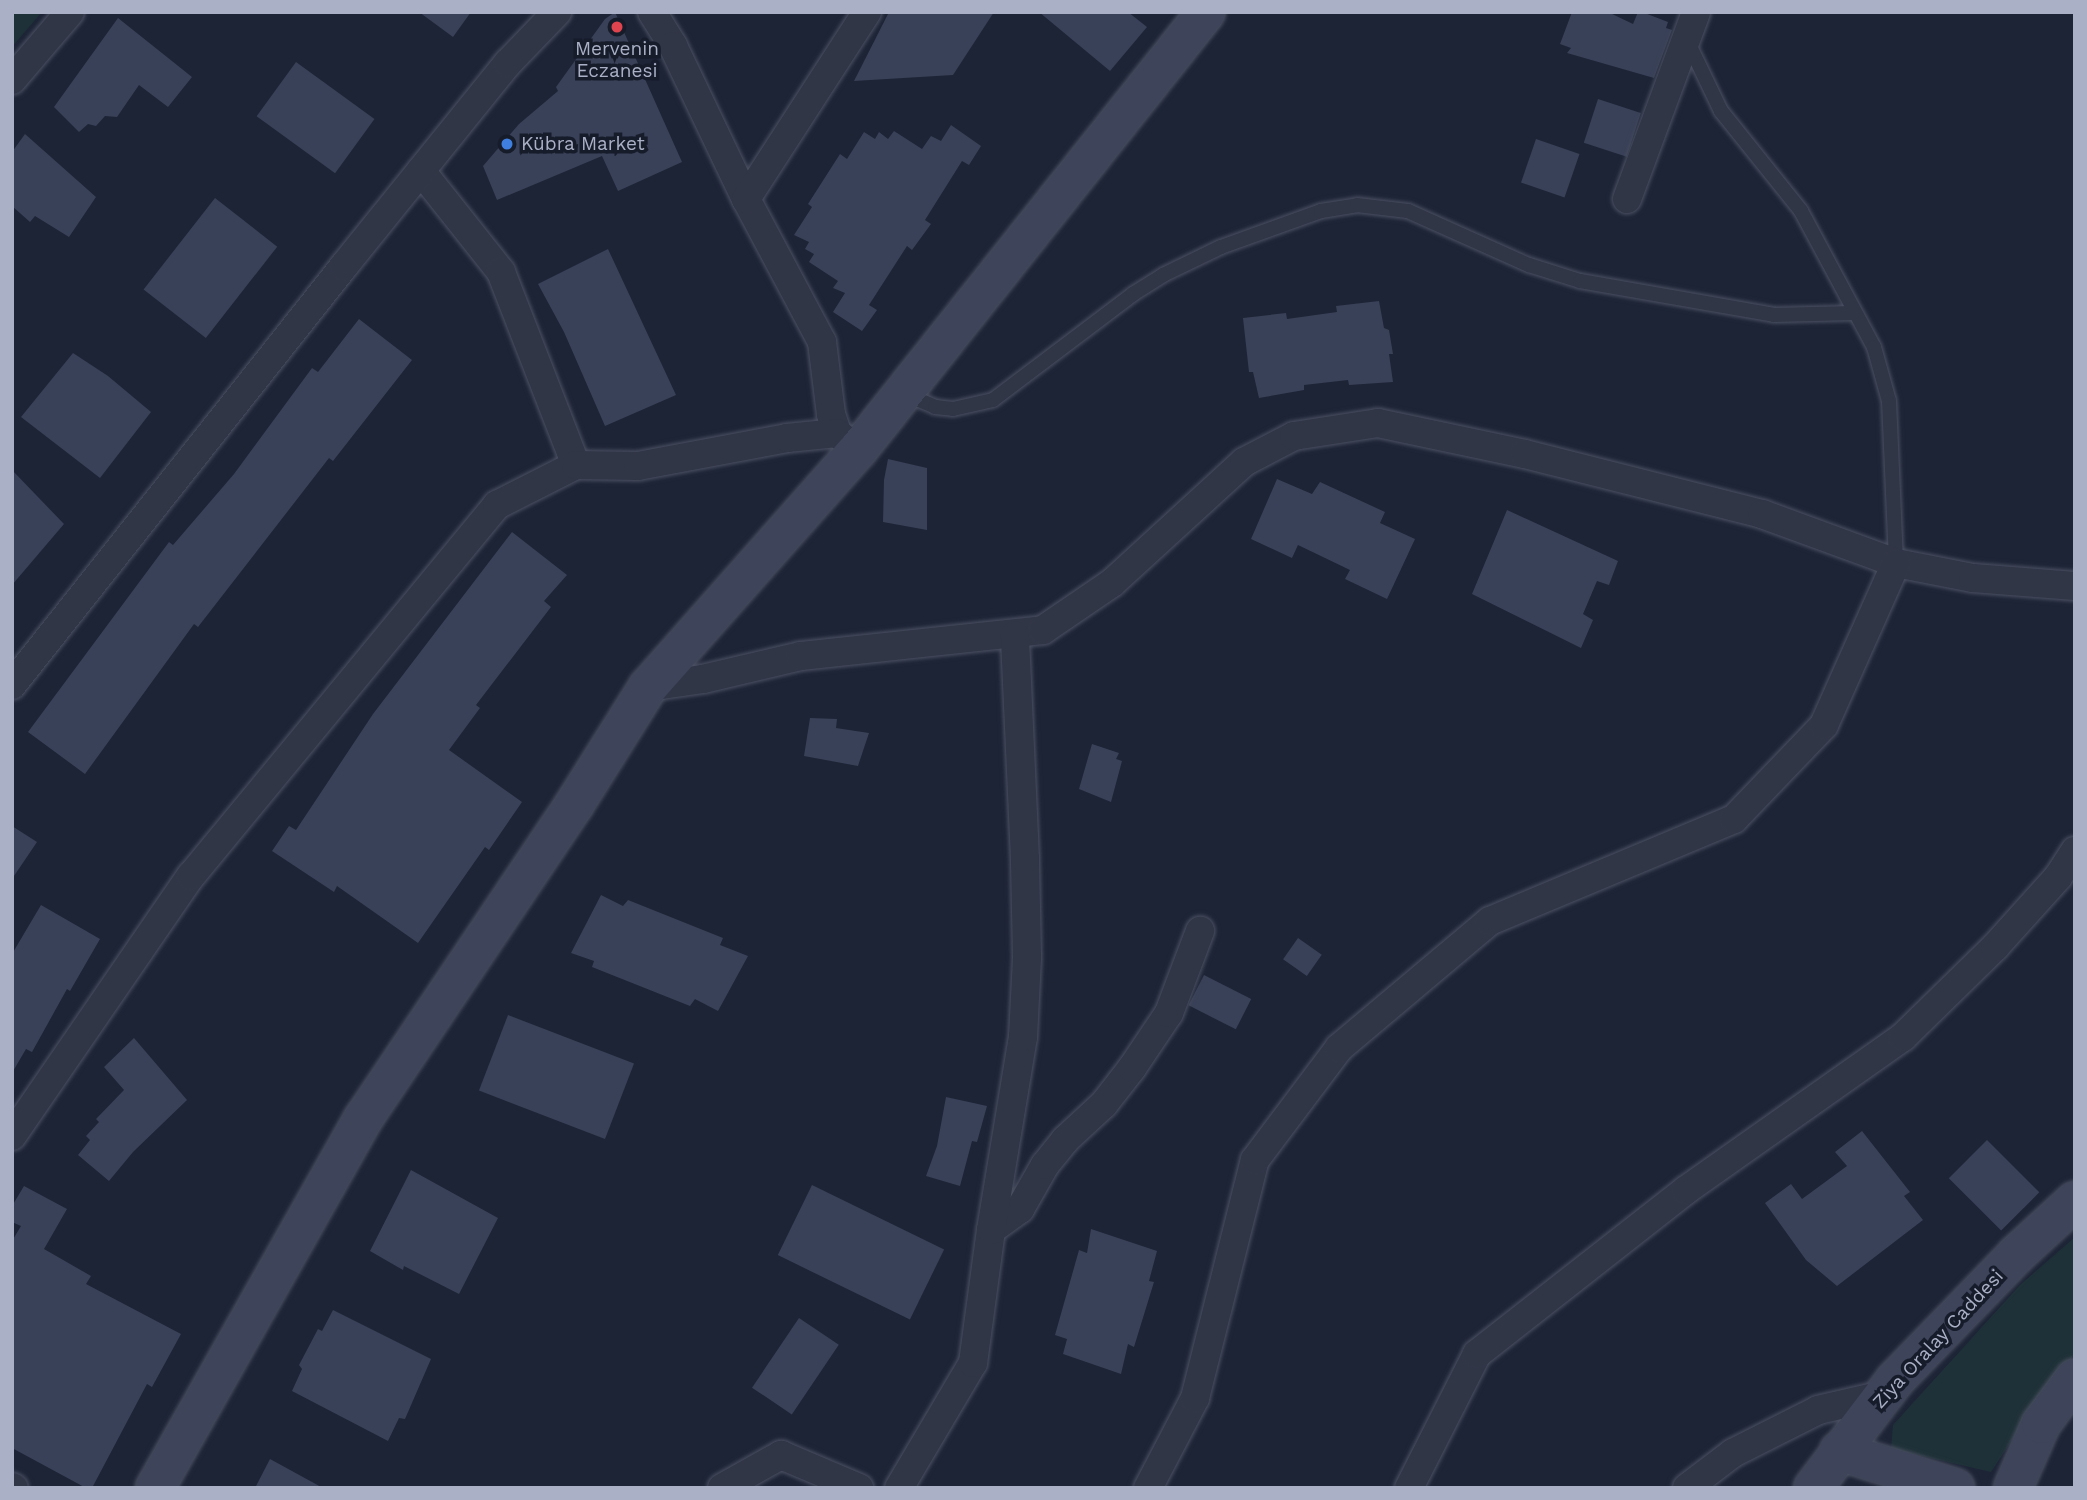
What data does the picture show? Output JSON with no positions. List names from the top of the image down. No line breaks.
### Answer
{"streets":{"street":["Ziya Oralay Caddesi"]},"places":["Mervenin Eczanesi","Kübra Market"]}
